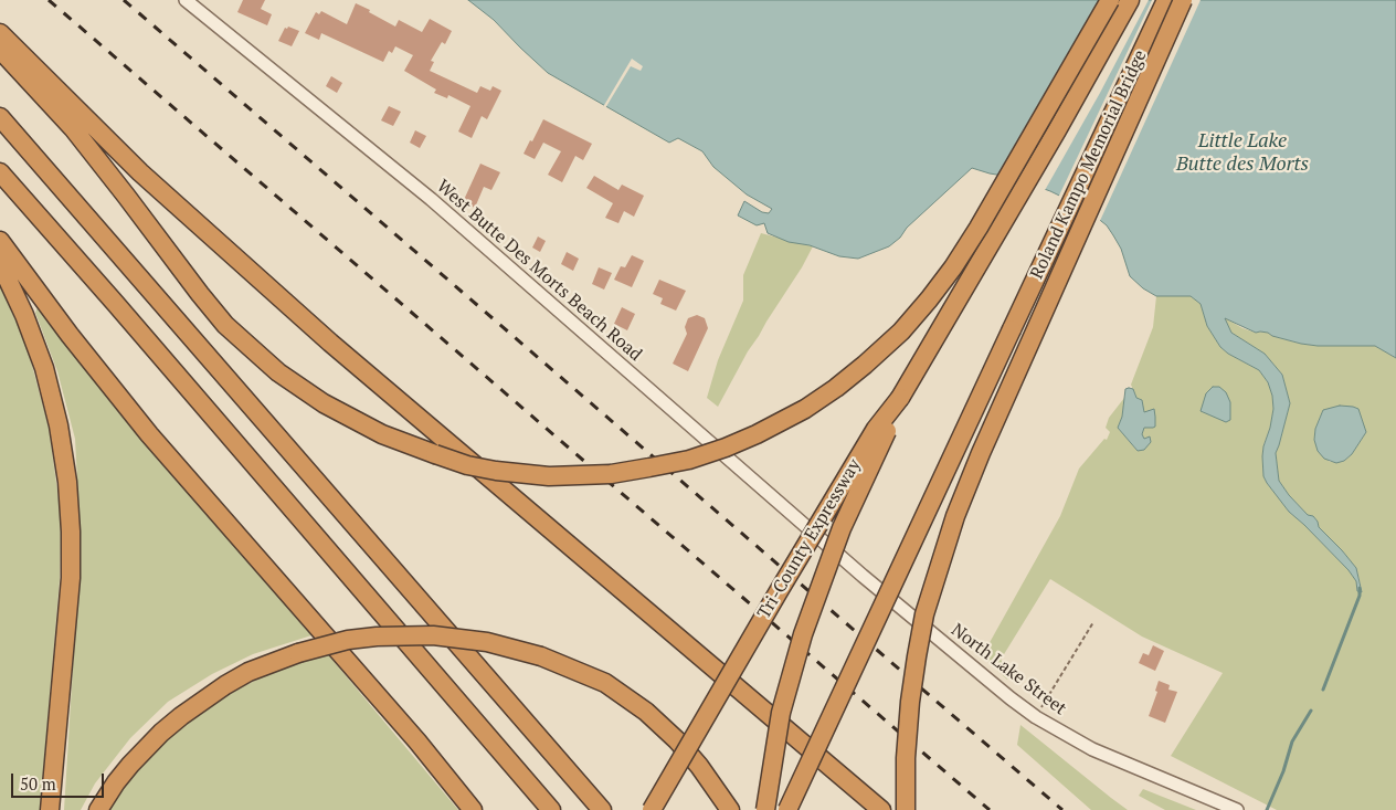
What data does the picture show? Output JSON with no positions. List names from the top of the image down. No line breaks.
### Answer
{"streets":{"highway":["Roland Kampo Memorial Bridge","Tri-County Expressway"],"street":["West Butte Des Morts Beach Road","North Lake Street"]},"crossings":[["Roland Kampo Memorial Bridge","Tri-County Expressway"],["West Butte Des Morts Beach Road","North Lake Street"]],"water":["Little Lake Butte des Morts"],"scale_bar":"50 m"}
